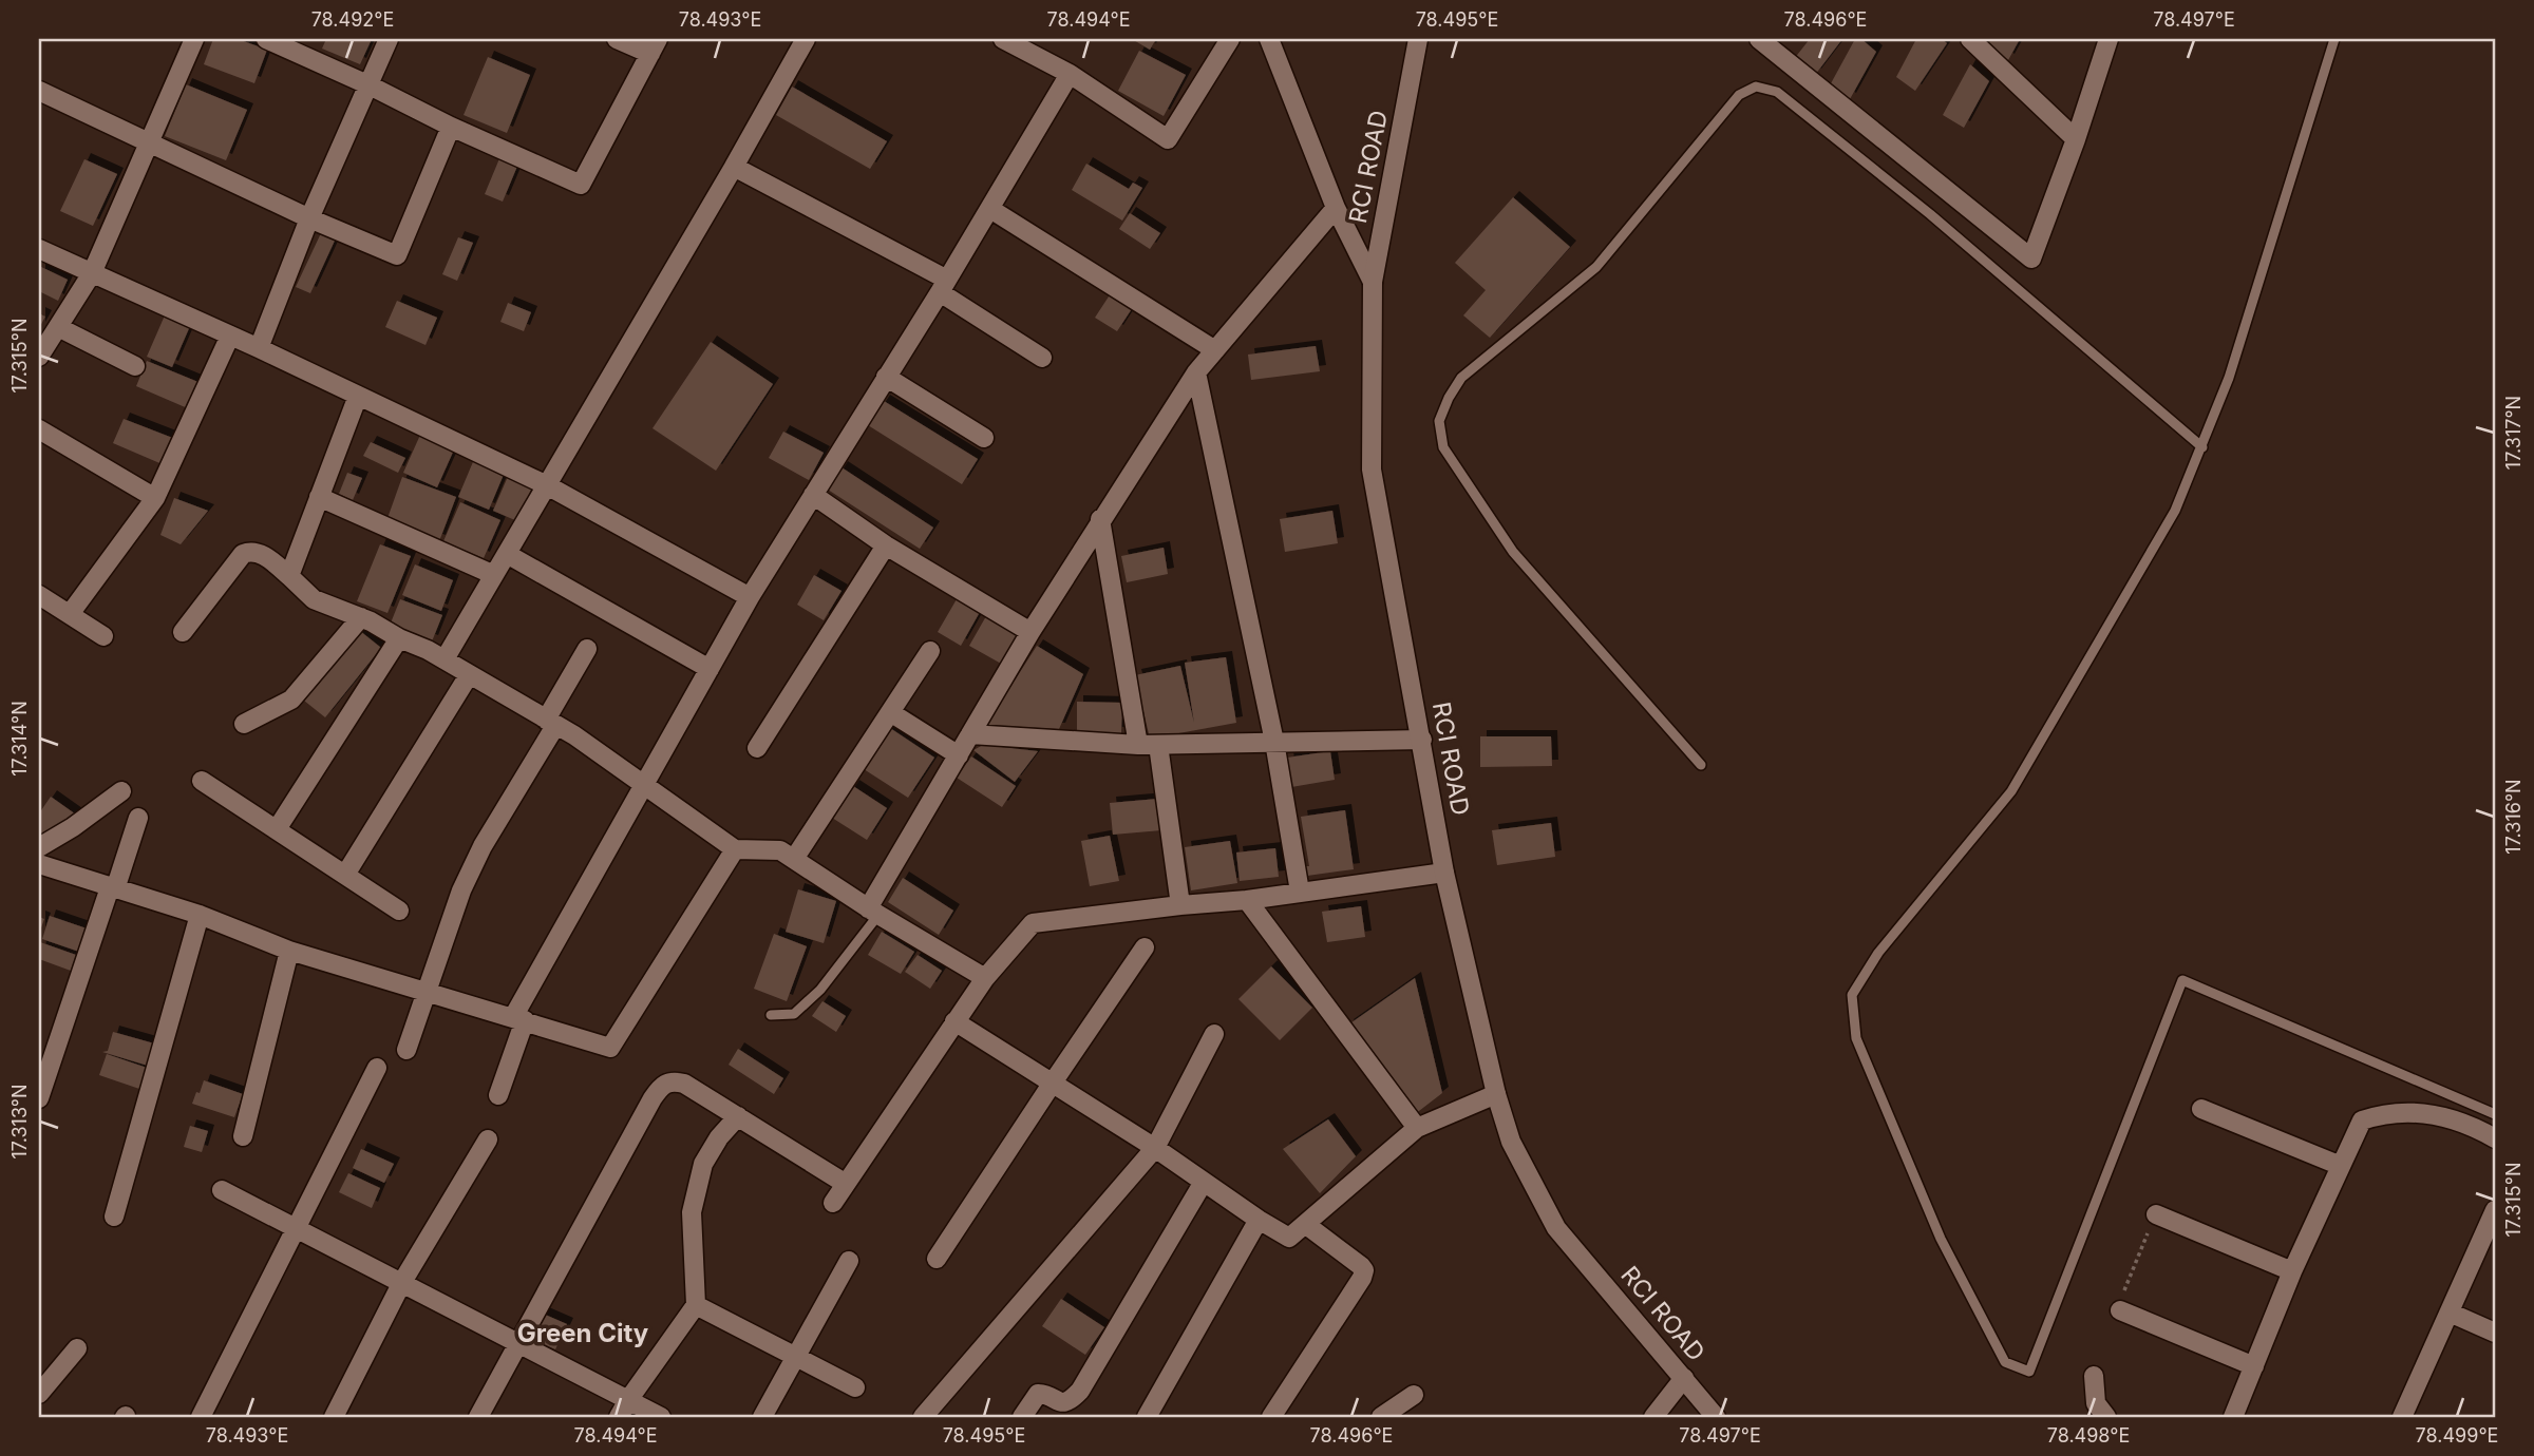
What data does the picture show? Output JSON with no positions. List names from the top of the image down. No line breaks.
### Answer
{"streets":{"street":["RCI ROAD"]},"districts":["Green City"],"coordinates":["78.492°E","78.493°E","78.494°E","78.495°E","78.496°E","78.497°E","17.315°N","17.317°N","17.314°N","17.316°N","17.313°N","78.498°E","78.499°E"]}
